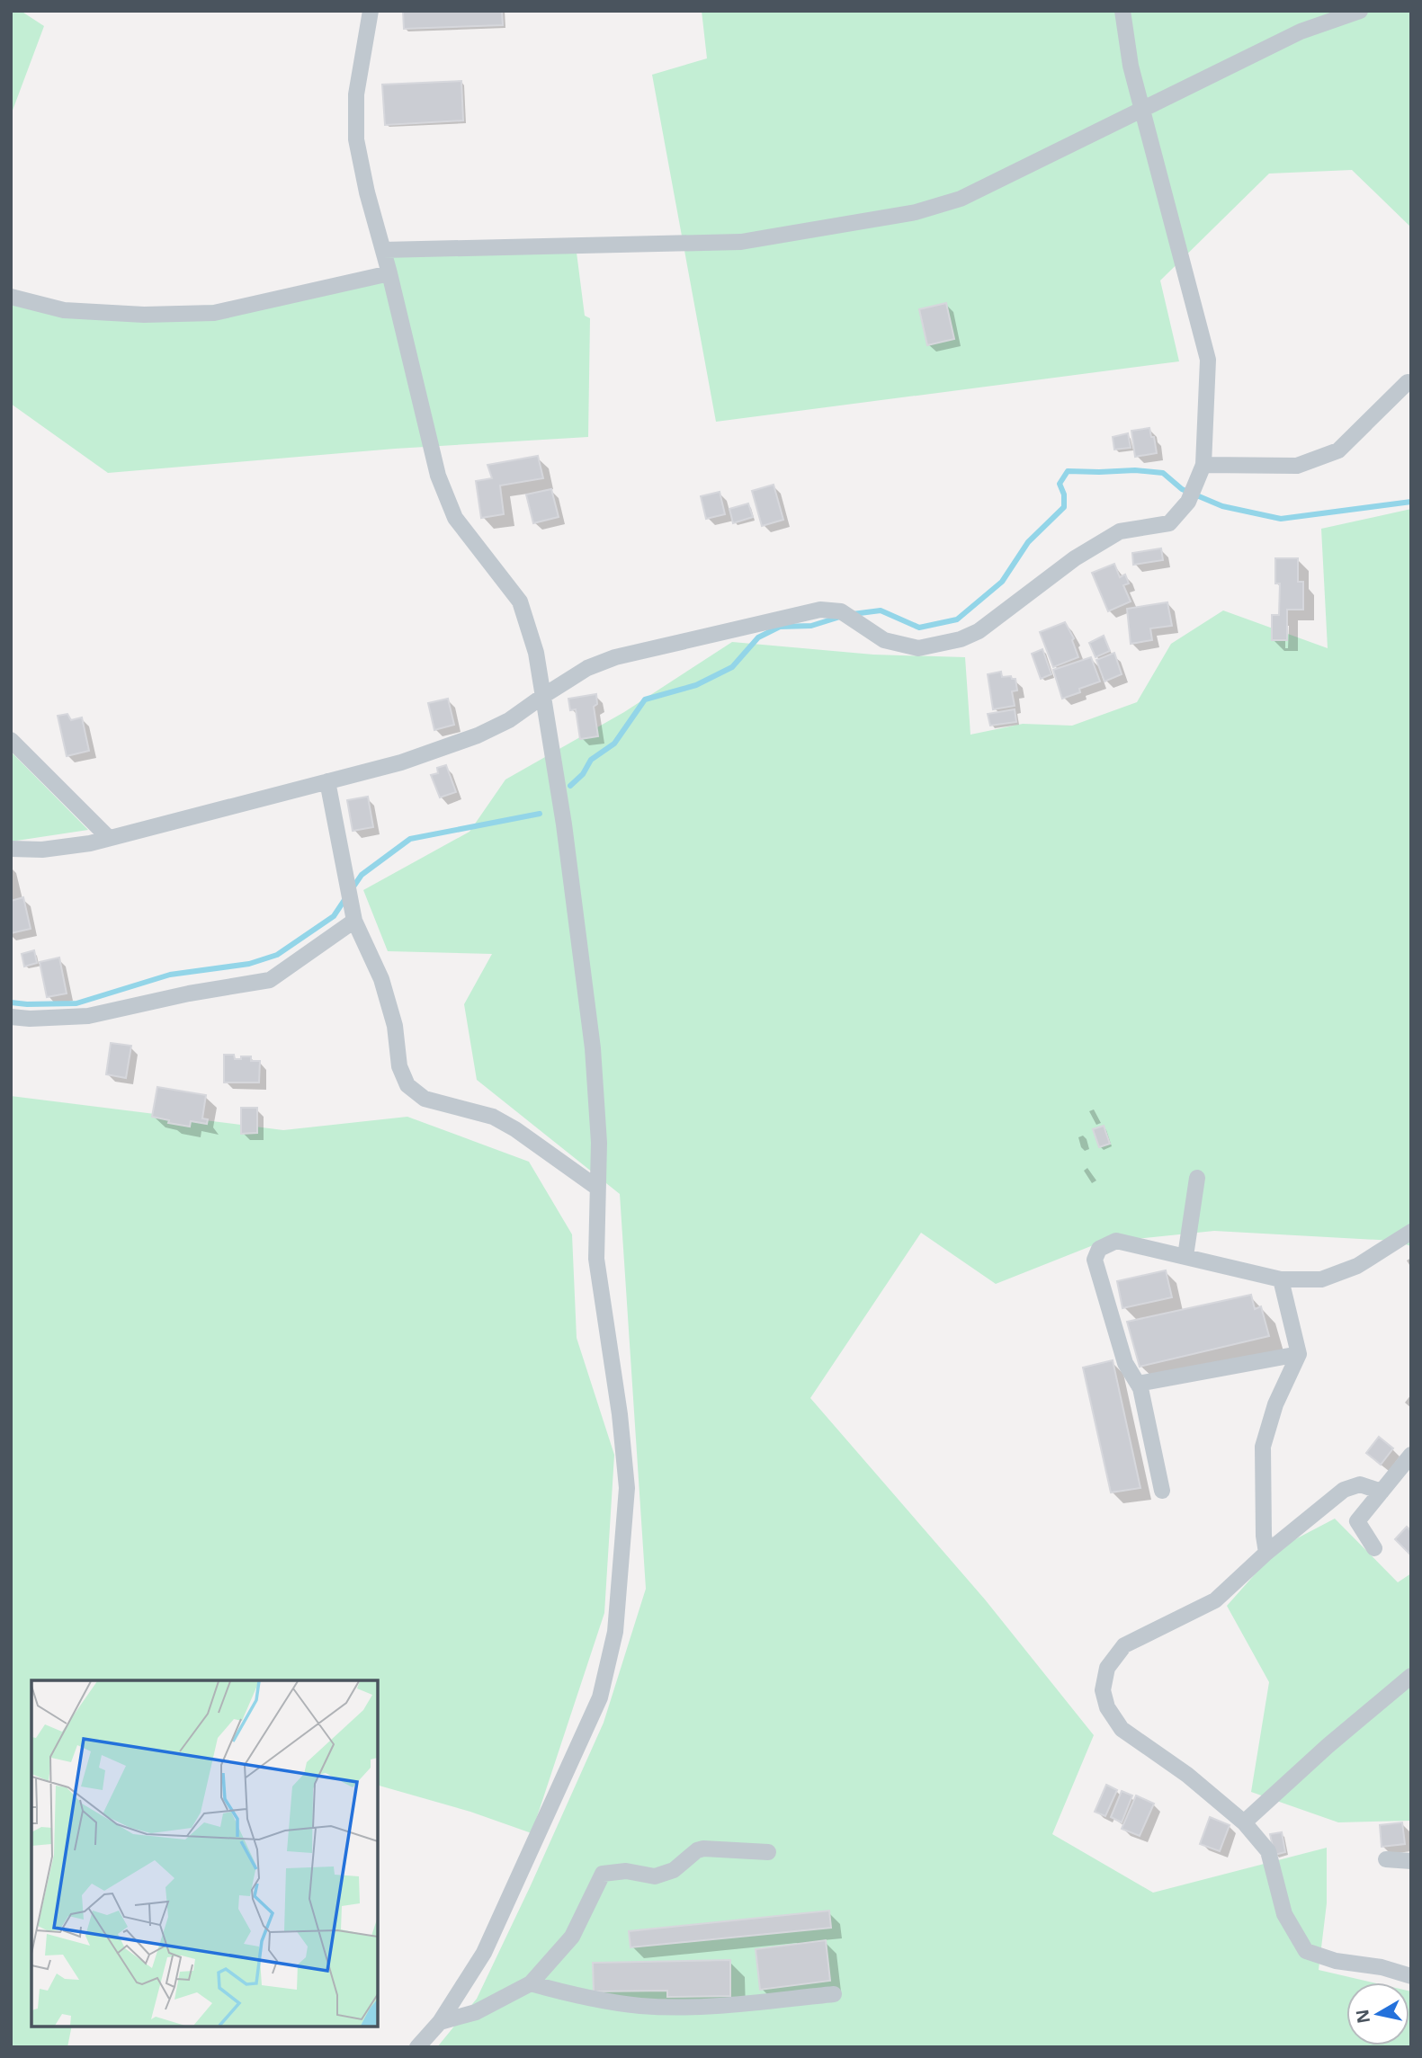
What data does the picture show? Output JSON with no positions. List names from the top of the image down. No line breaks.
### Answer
{"north":"left"}
